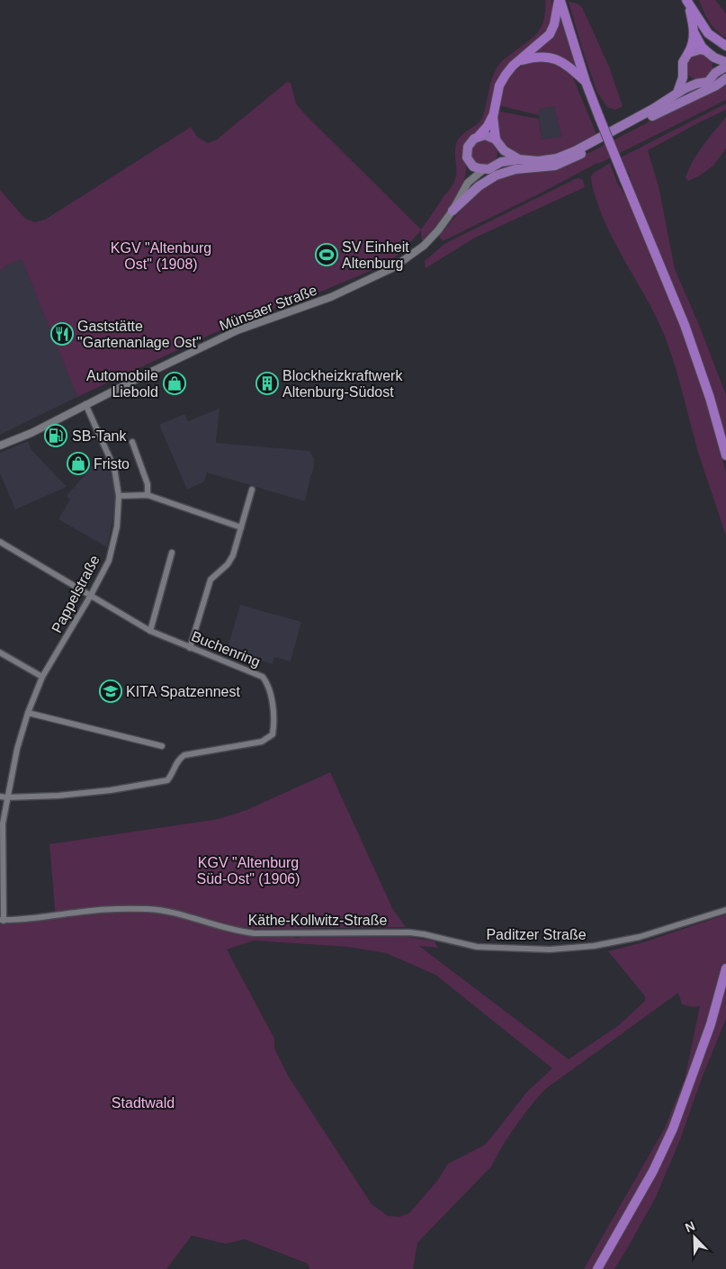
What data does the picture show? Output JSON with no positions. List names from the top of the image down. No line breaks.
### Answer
{"streets":{"street":["Münsaer Straße","Pappelstraße","Buchenring","Käthe-Kollwitz-Straße","Paditzer Straße"]},"crossings":[["Münsaer Straße","Pappelstraße"],["Pappelstraße","Buchenring"],["Pappelstraße","Käthe-Kollwitz-Straße"],["Käthe-Kollwitz-Straße","Paditzer Straße"]],"parks":["KGV \"Altenburg Ost\" (1908)","KGV \"Altenburg Süd-Ost\" (1906)","Stadtwald"],"places":{"sports":["SV Einheit Altenburg"],"restaurant":["Gaststätte \"Gartenanlage Ost\""],"shop":["Automobile Liebold","Fristo"],"building":["Blockheizkraftwerk Altenburg-Südost"],"fuel station":["SB-Tank"],"school or university":["KITA Spatzennest"]},"north":"top left"}
